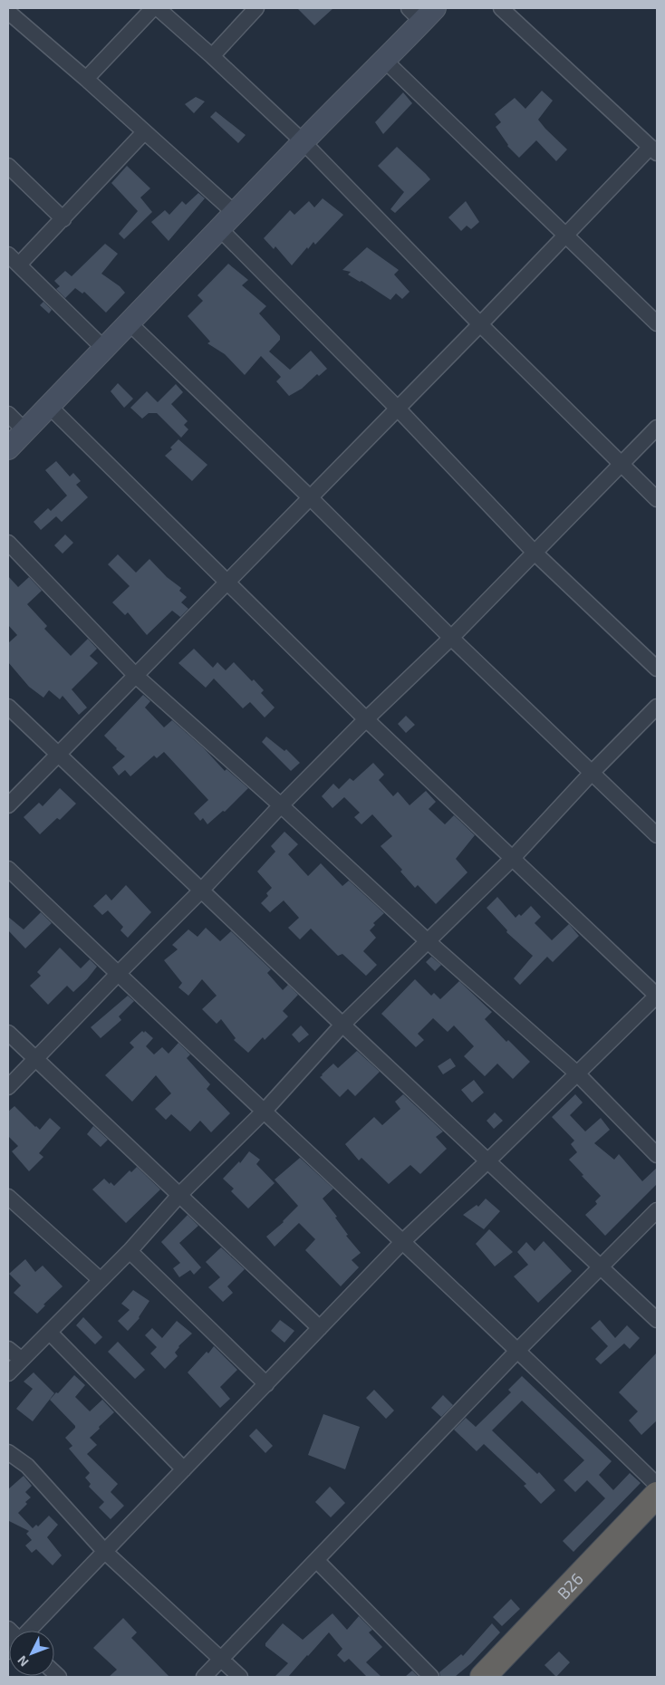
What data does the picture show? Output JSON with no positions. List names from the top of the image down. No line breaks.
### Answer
{"streets":{"highway":["B26"]},"north":"bottom left"}
